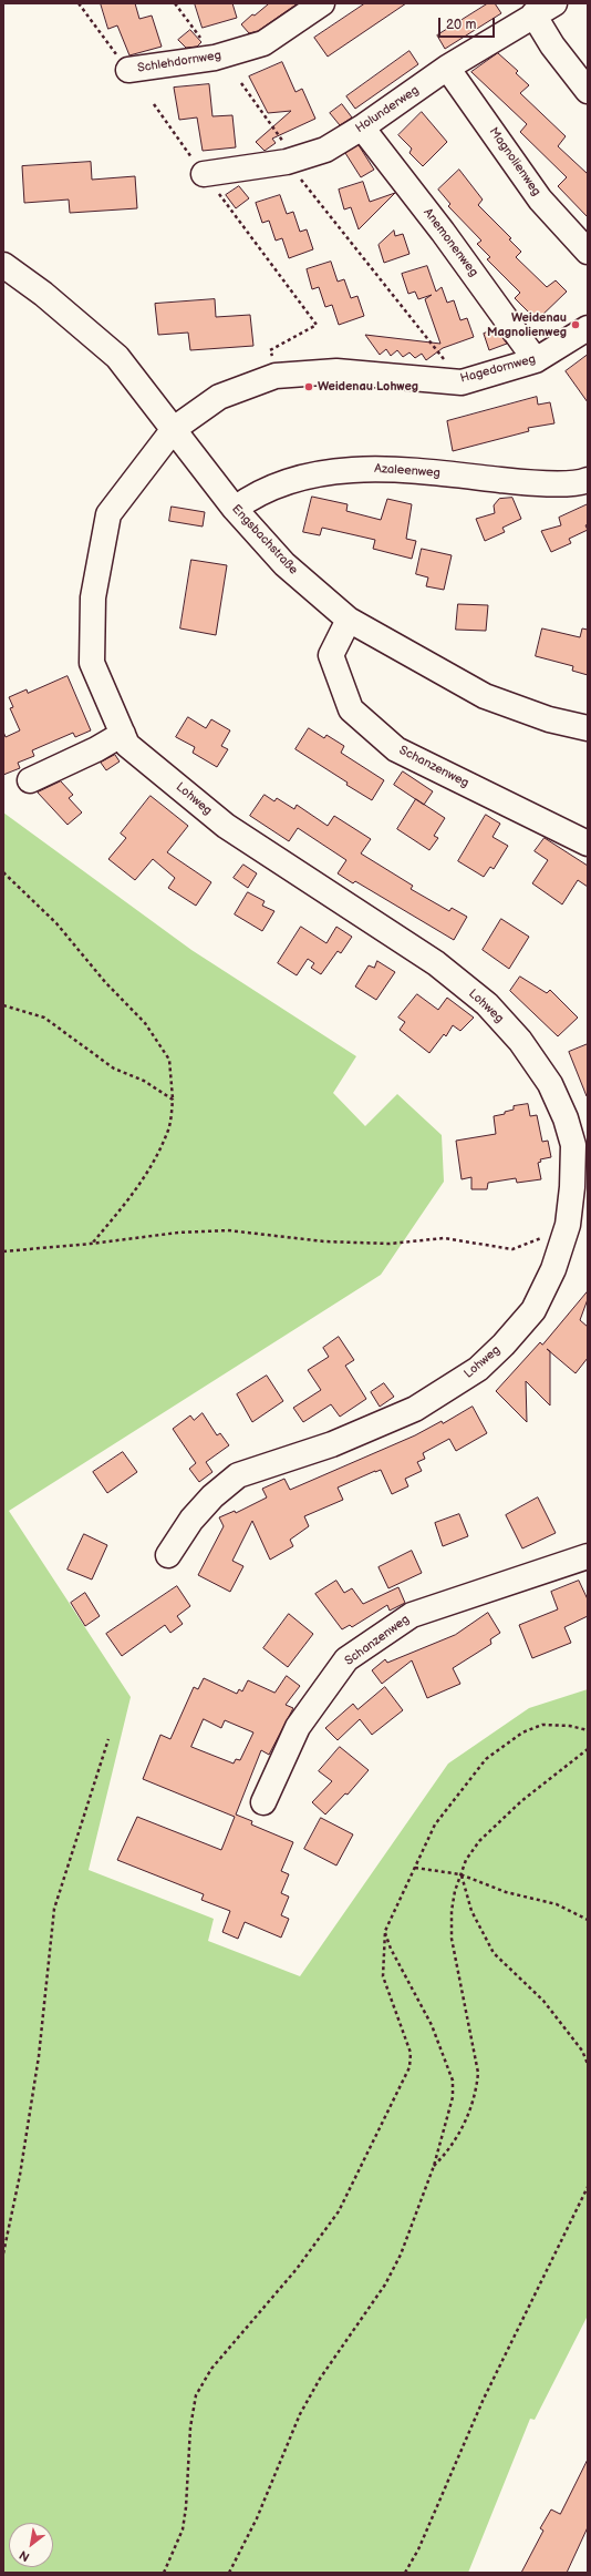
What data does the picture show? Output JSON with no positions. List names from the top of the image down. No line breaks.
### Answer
{"streets":{"street":["Schlehdornweg","Holunderweg","Magnolienweg","Anemonenweg","Hagedornweg","Azaleenweg","Engsbachstraße","Schanzenweg","Lohweg"]},"crossings":[["Holunderweg","Magnolienweg"],["Holunderweg","Anemonenweg"],["Anemonenweg","Hagedornweg"],["Hagedornweg","Engsbachstraße"],["Hagedornweg","Lohweg"],["Azaleenweg","Engsbachstraße"],["Engsbachstraße","Schanzenweg"],["Engsbachstraße","Lohweg"]],"places":["Weidenau Magnolienweg","Weidenau Lohweg"],"scale_bar":"20 m","north":"bottom left"}
